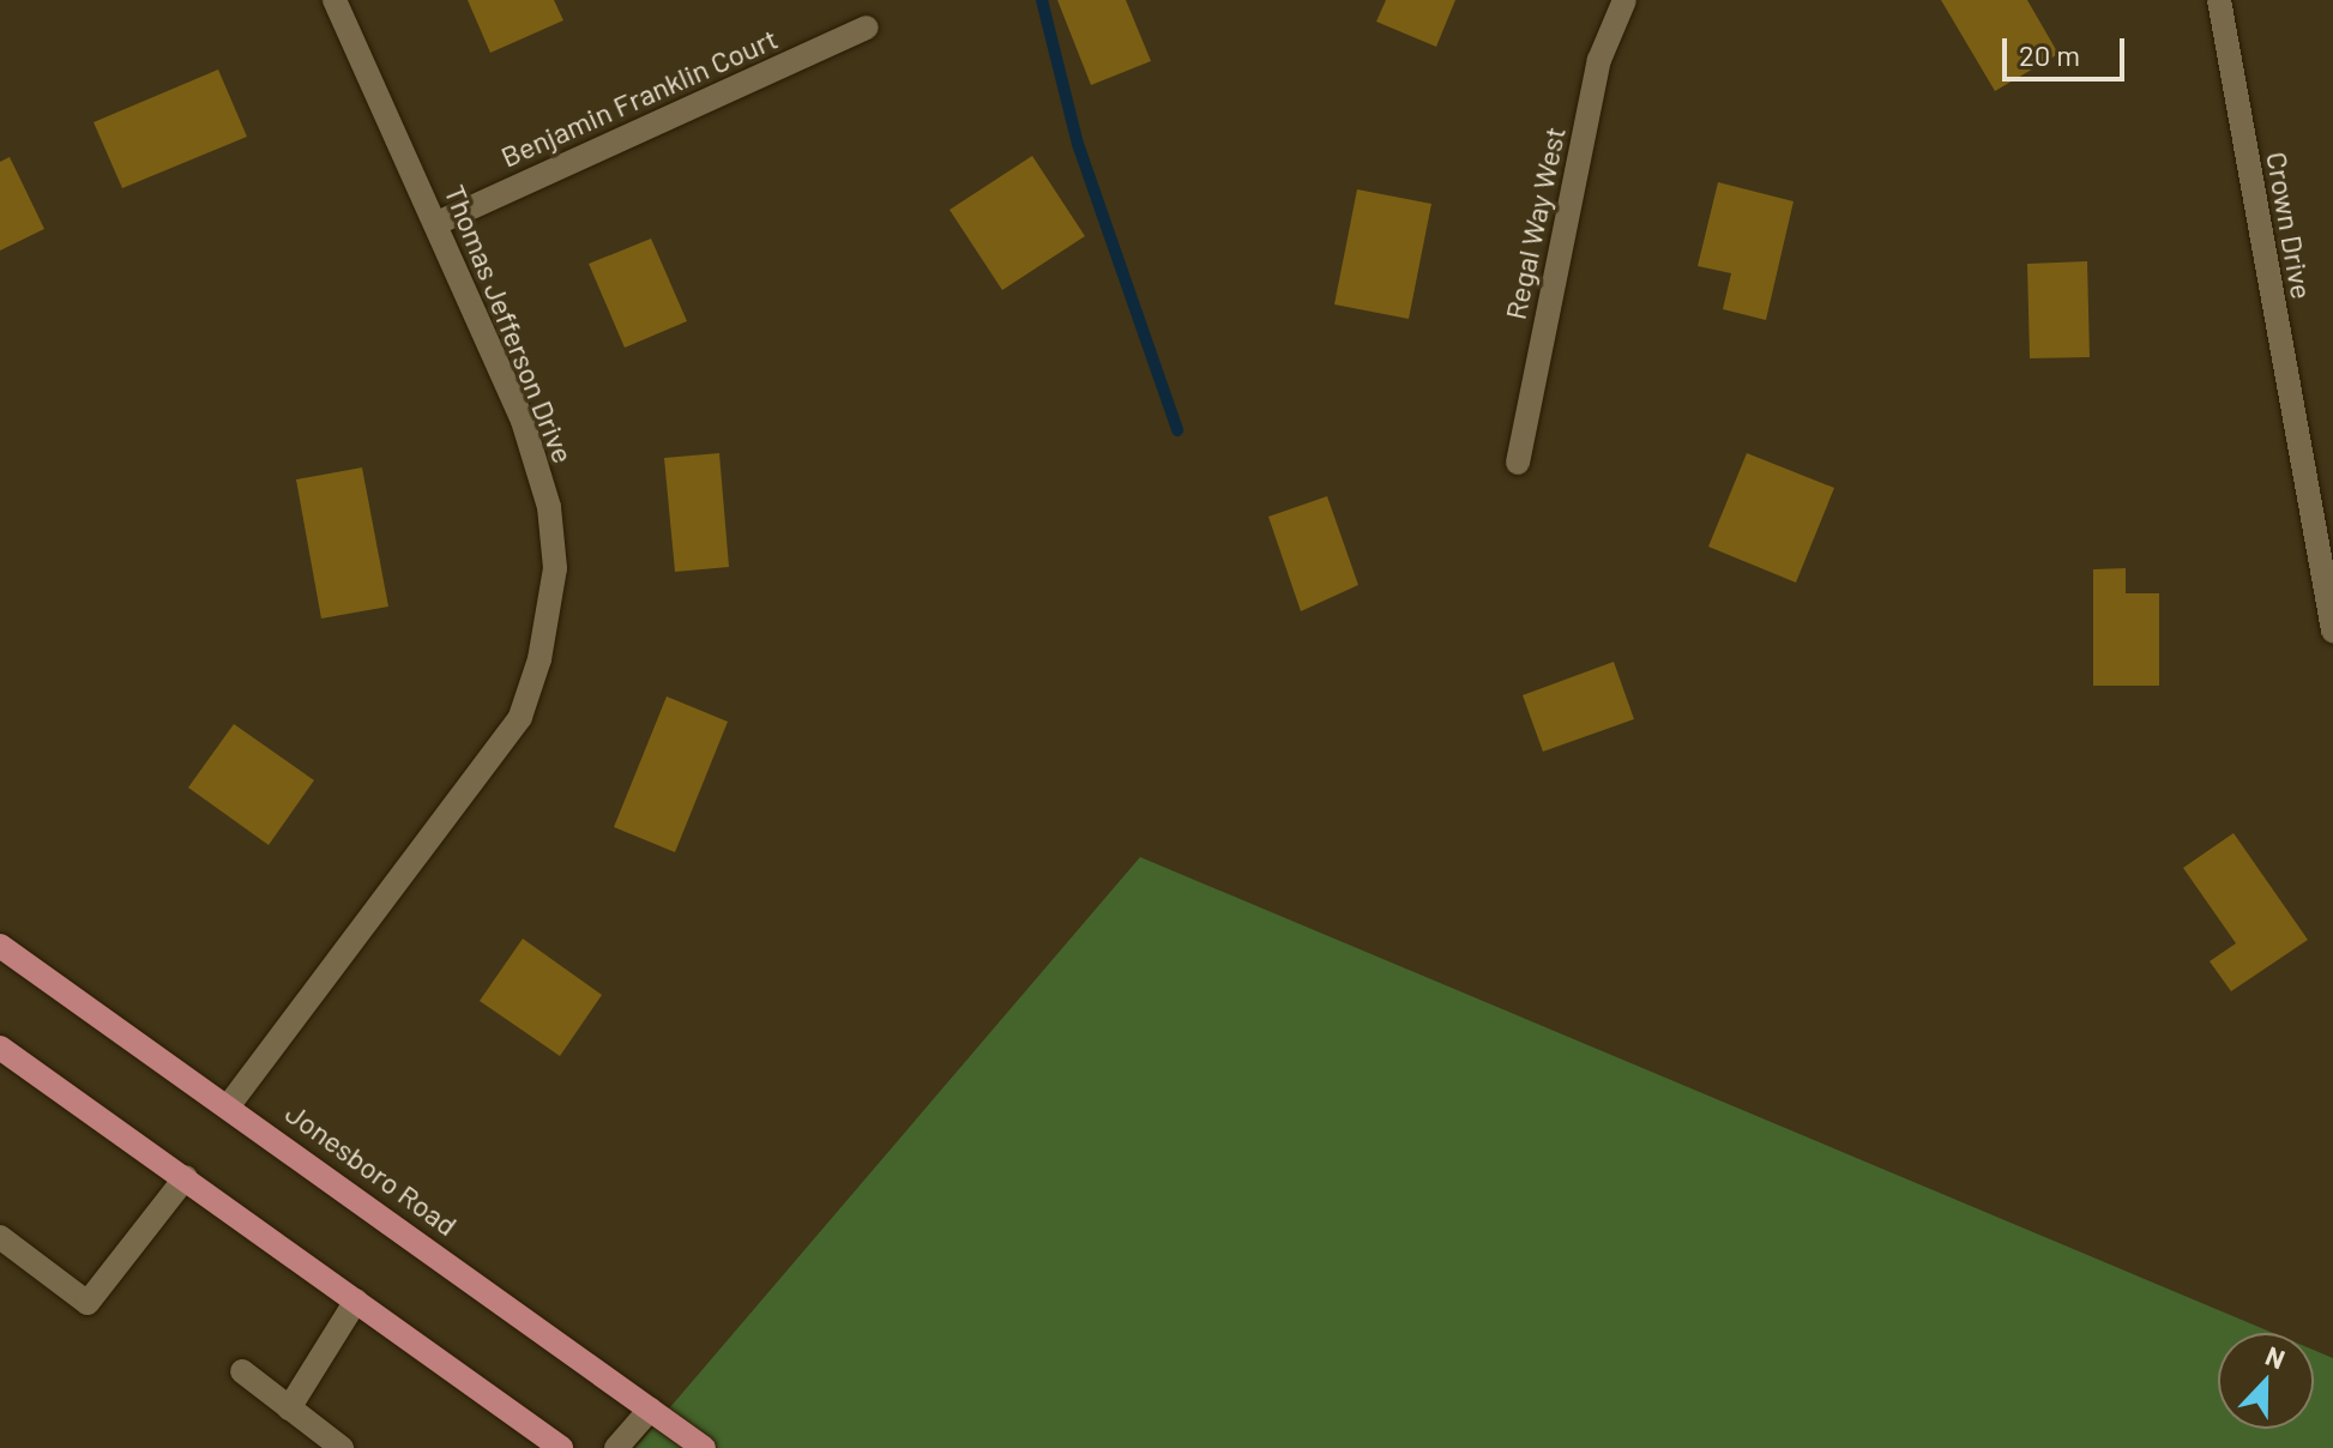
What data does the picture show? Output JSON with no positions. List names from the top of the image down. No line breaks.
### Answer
{"streets":{"main road":["Jonesboro Road"],"street":["Benjamin Franklin Court","Regal Way West","Crown Drive","Thomas Jefferson Drive"]},"crossings":[["Benjamin Franklin Court","Thomas Jefferson Drive"],["Thomas Jefferson Drive","Jonesboro Road"]],"scale_bar":"20 m","north":"top"}
